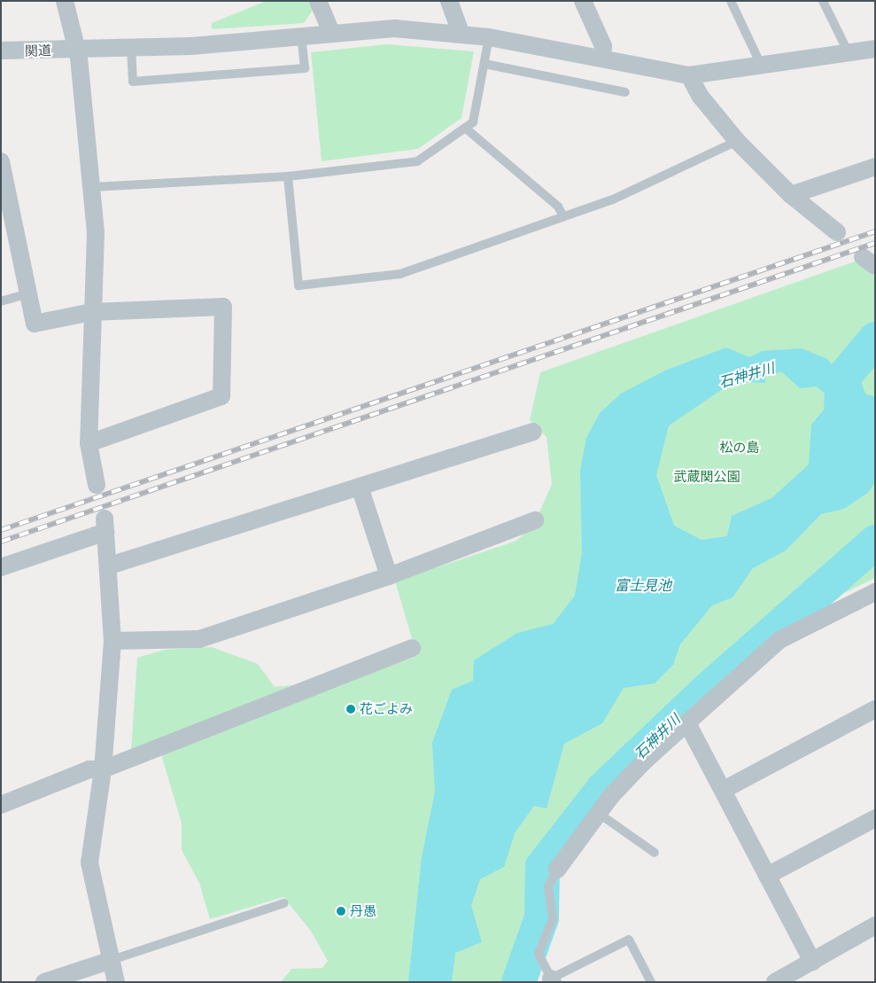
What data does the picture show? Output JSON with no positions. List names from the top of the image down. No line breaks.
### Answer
{"streets":{"street":["関道"]},"water":["石神井川","富士見池"],"parks":["松の島","武蔵関公園"],"places":["花ごよみ","丹愚"]}
